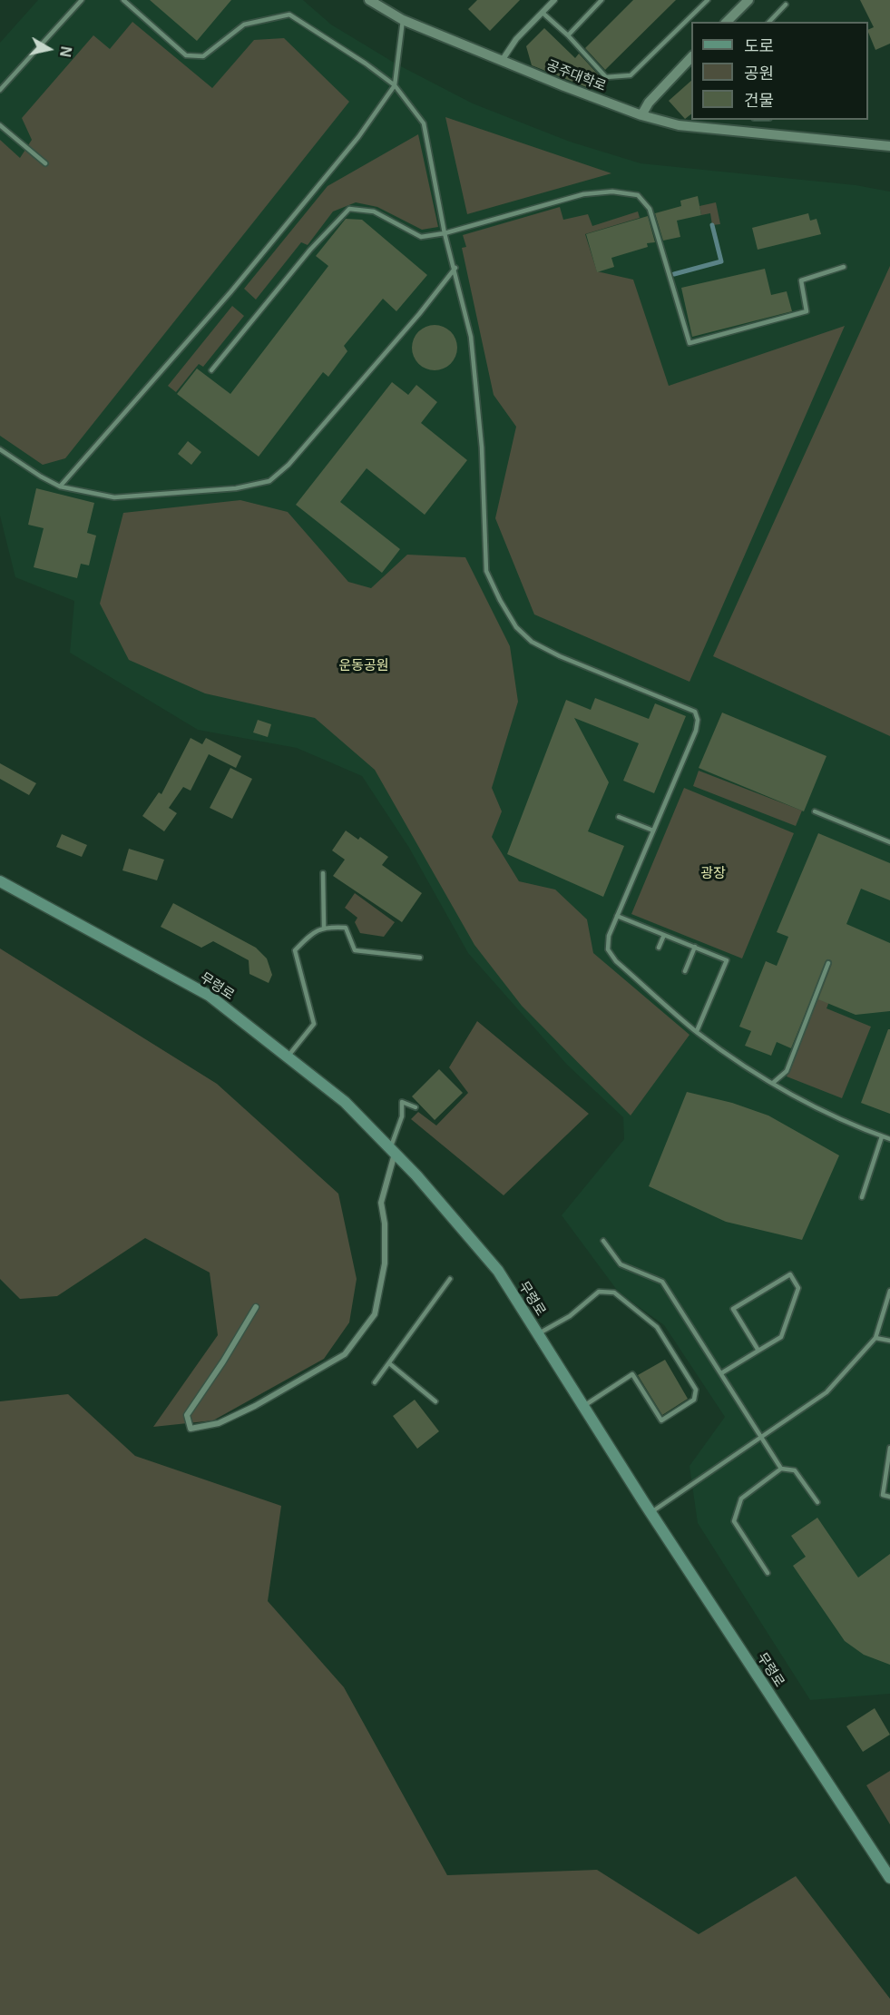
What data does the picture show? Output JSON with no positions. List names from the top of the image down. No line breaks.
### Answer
{"streets":{"main road":["무령로"],"street":["공주대학로"]},"parks":["운동공원","광장"],"legend":["도로","공원","건물"],"north":"right"}
